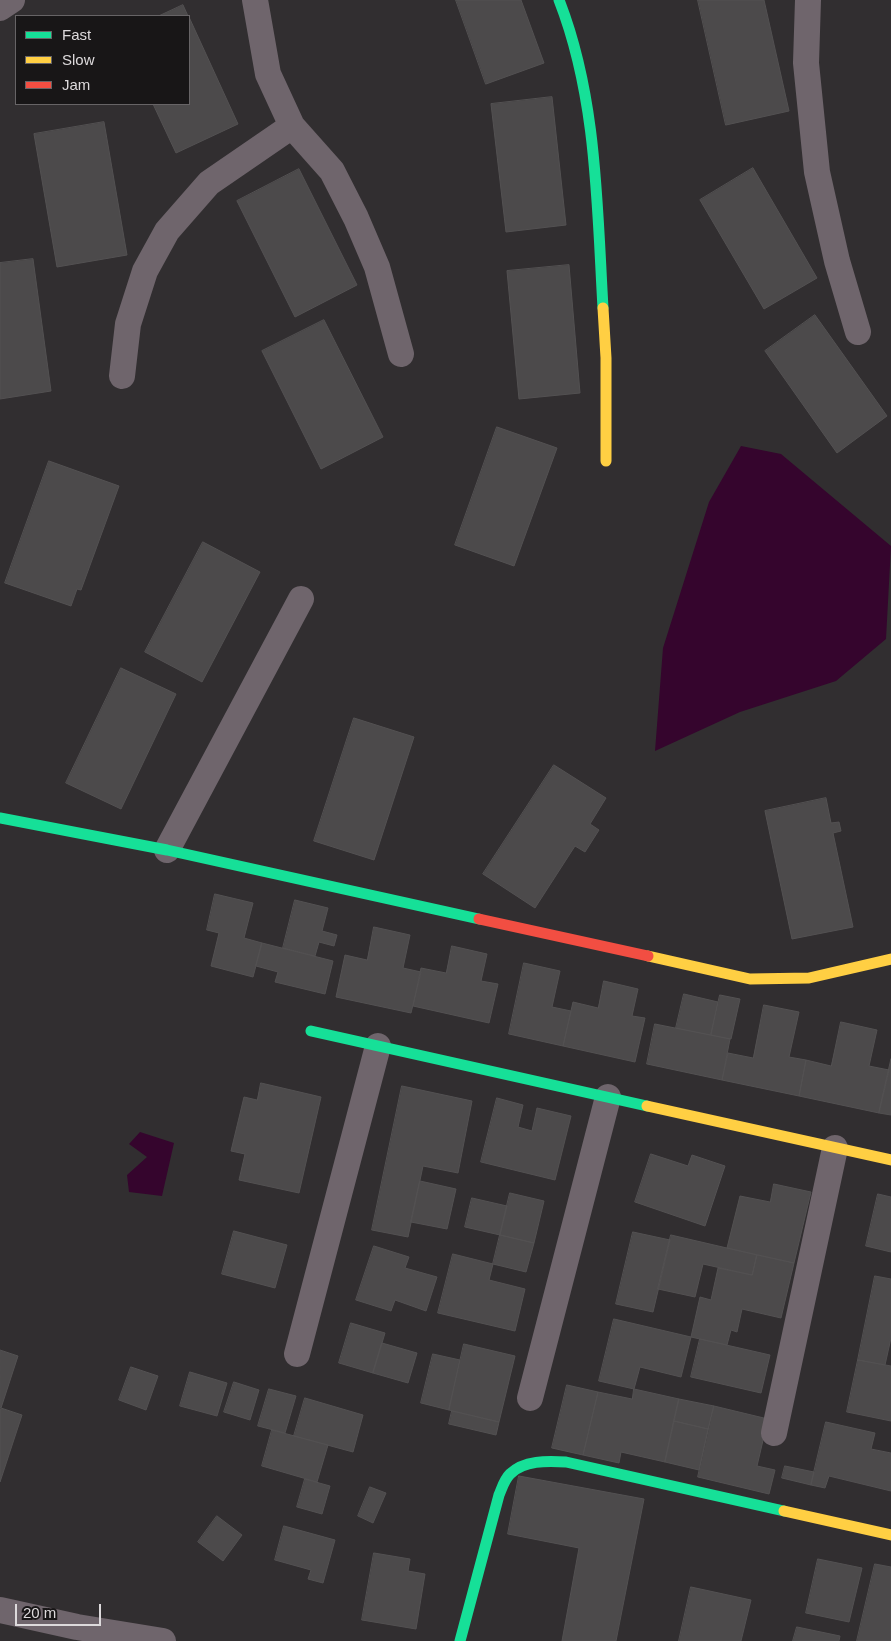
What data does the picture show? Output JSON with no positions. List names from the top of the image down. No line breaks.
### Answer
{"legend":["Fast","Slow","Jam"],"scale_bar":"20 m"}
